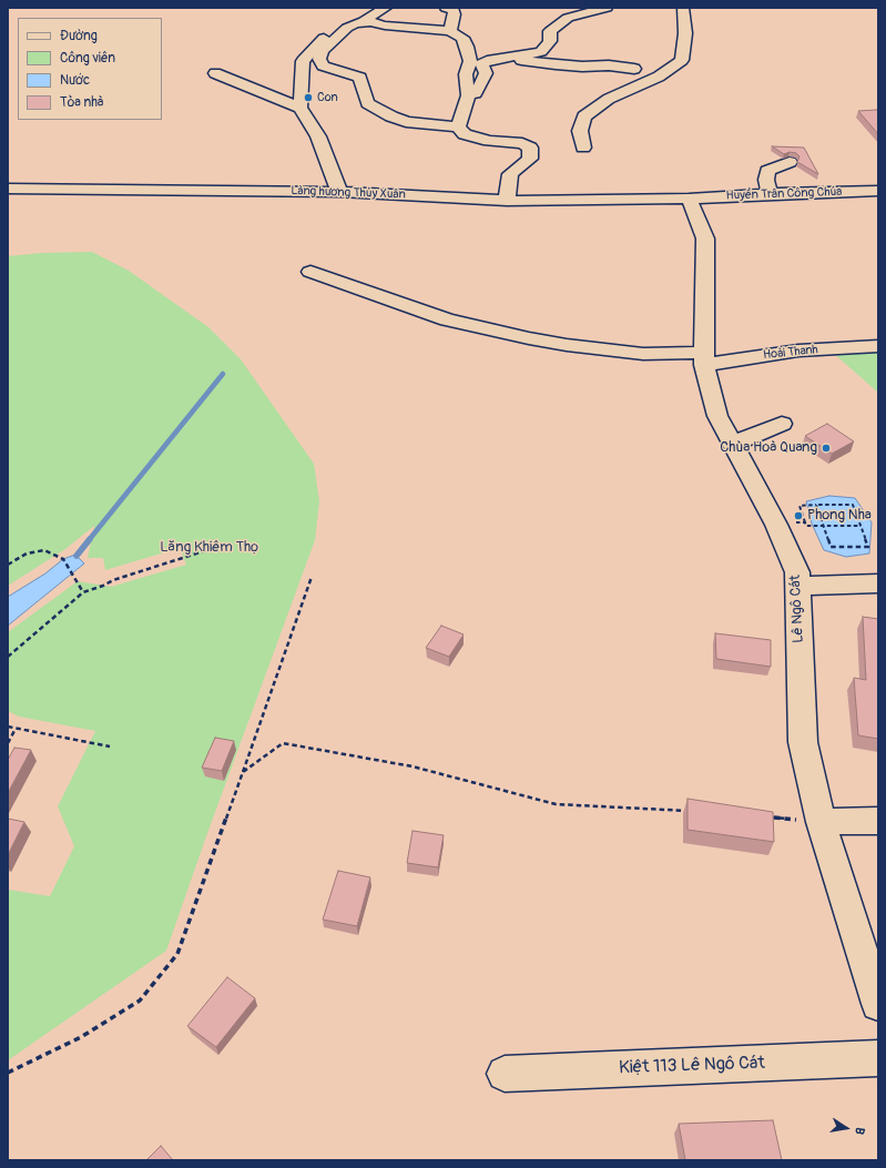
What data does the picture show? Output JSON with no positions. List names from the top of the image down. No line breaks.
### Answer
{"streets":{"street":["Làng hương Thủy Xuân","Huyền Trân Công Chúa","Hoài Thanh","Lê Ngô Cát","Kiệt 113 Lê Ngô Cát"]},"crossings":[["Làng hương Thủy Xuân","Huyền Trân Công Chúa"],["Làng hương Thủy Xuân","Lê Ngô Cát"],["Huyền Trân Công Chúa","Lê Ngô Cát"],["Hoài Thanh","Lê Ngô Cát"]],"parks":["Lăng Khiêm Thọ"],"places":["Con","Chùa Hoà Quang","Phong Nha"],"legend":["Đường","Công viên","Nước","Tòa nhà"],"north":"right"}
